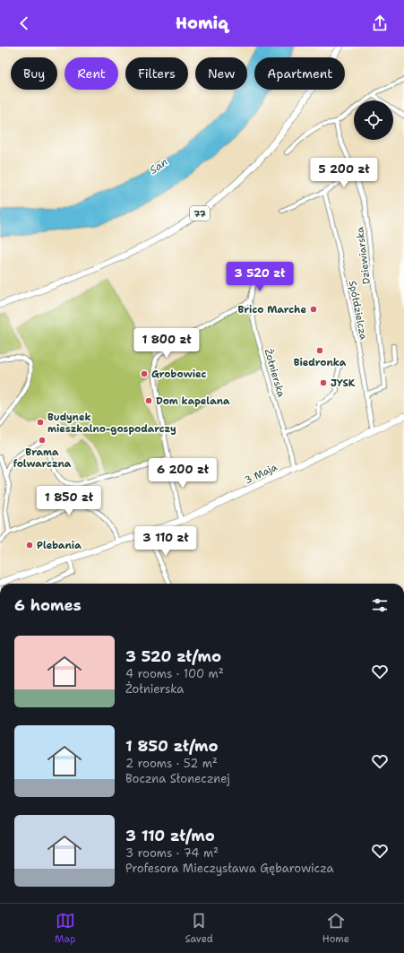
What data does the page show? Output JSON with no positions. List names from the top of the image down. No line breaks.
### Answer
{"streets":{"street":["77","Dziewiarska","Spółdzielcza","Żołnierska","3 Maja"]},"crossings":[["Dziewiarska","Spółdzielcza"],["Spółdzielcza","3 Maja"],["Żołnierska","3 Maja"]],"water":["San"],"places":["Brico Marche","Biedronka","Grobowiec","JYSK","Dom kapelana","Budynek mieszkalno-gospodarczy","Brama folwarczna","Plebania"],"page":{"header":"Homiq","chip":["Buy","Rent","Filters","New","Apartment"],"price":["5 200 zł","3 520 zł","1 800 zł","6 200 zł","1 850 zł","3 110 zł"],"heading":"6 homes","list":[{"name":"3 520 zł/mo","note":"4 rooms · 100 m² · Żołnierska"},{"name":"1 850 zł/mo","note":"2 rooms · 52 m² · Boczna Słonecznej"},{"name":"3 110 zł/mo","note":"3 rooms · 74 m² · Profesora Mieczysława Gębarowicza"}],"tabs":["Map","Saved","Home"]}}
